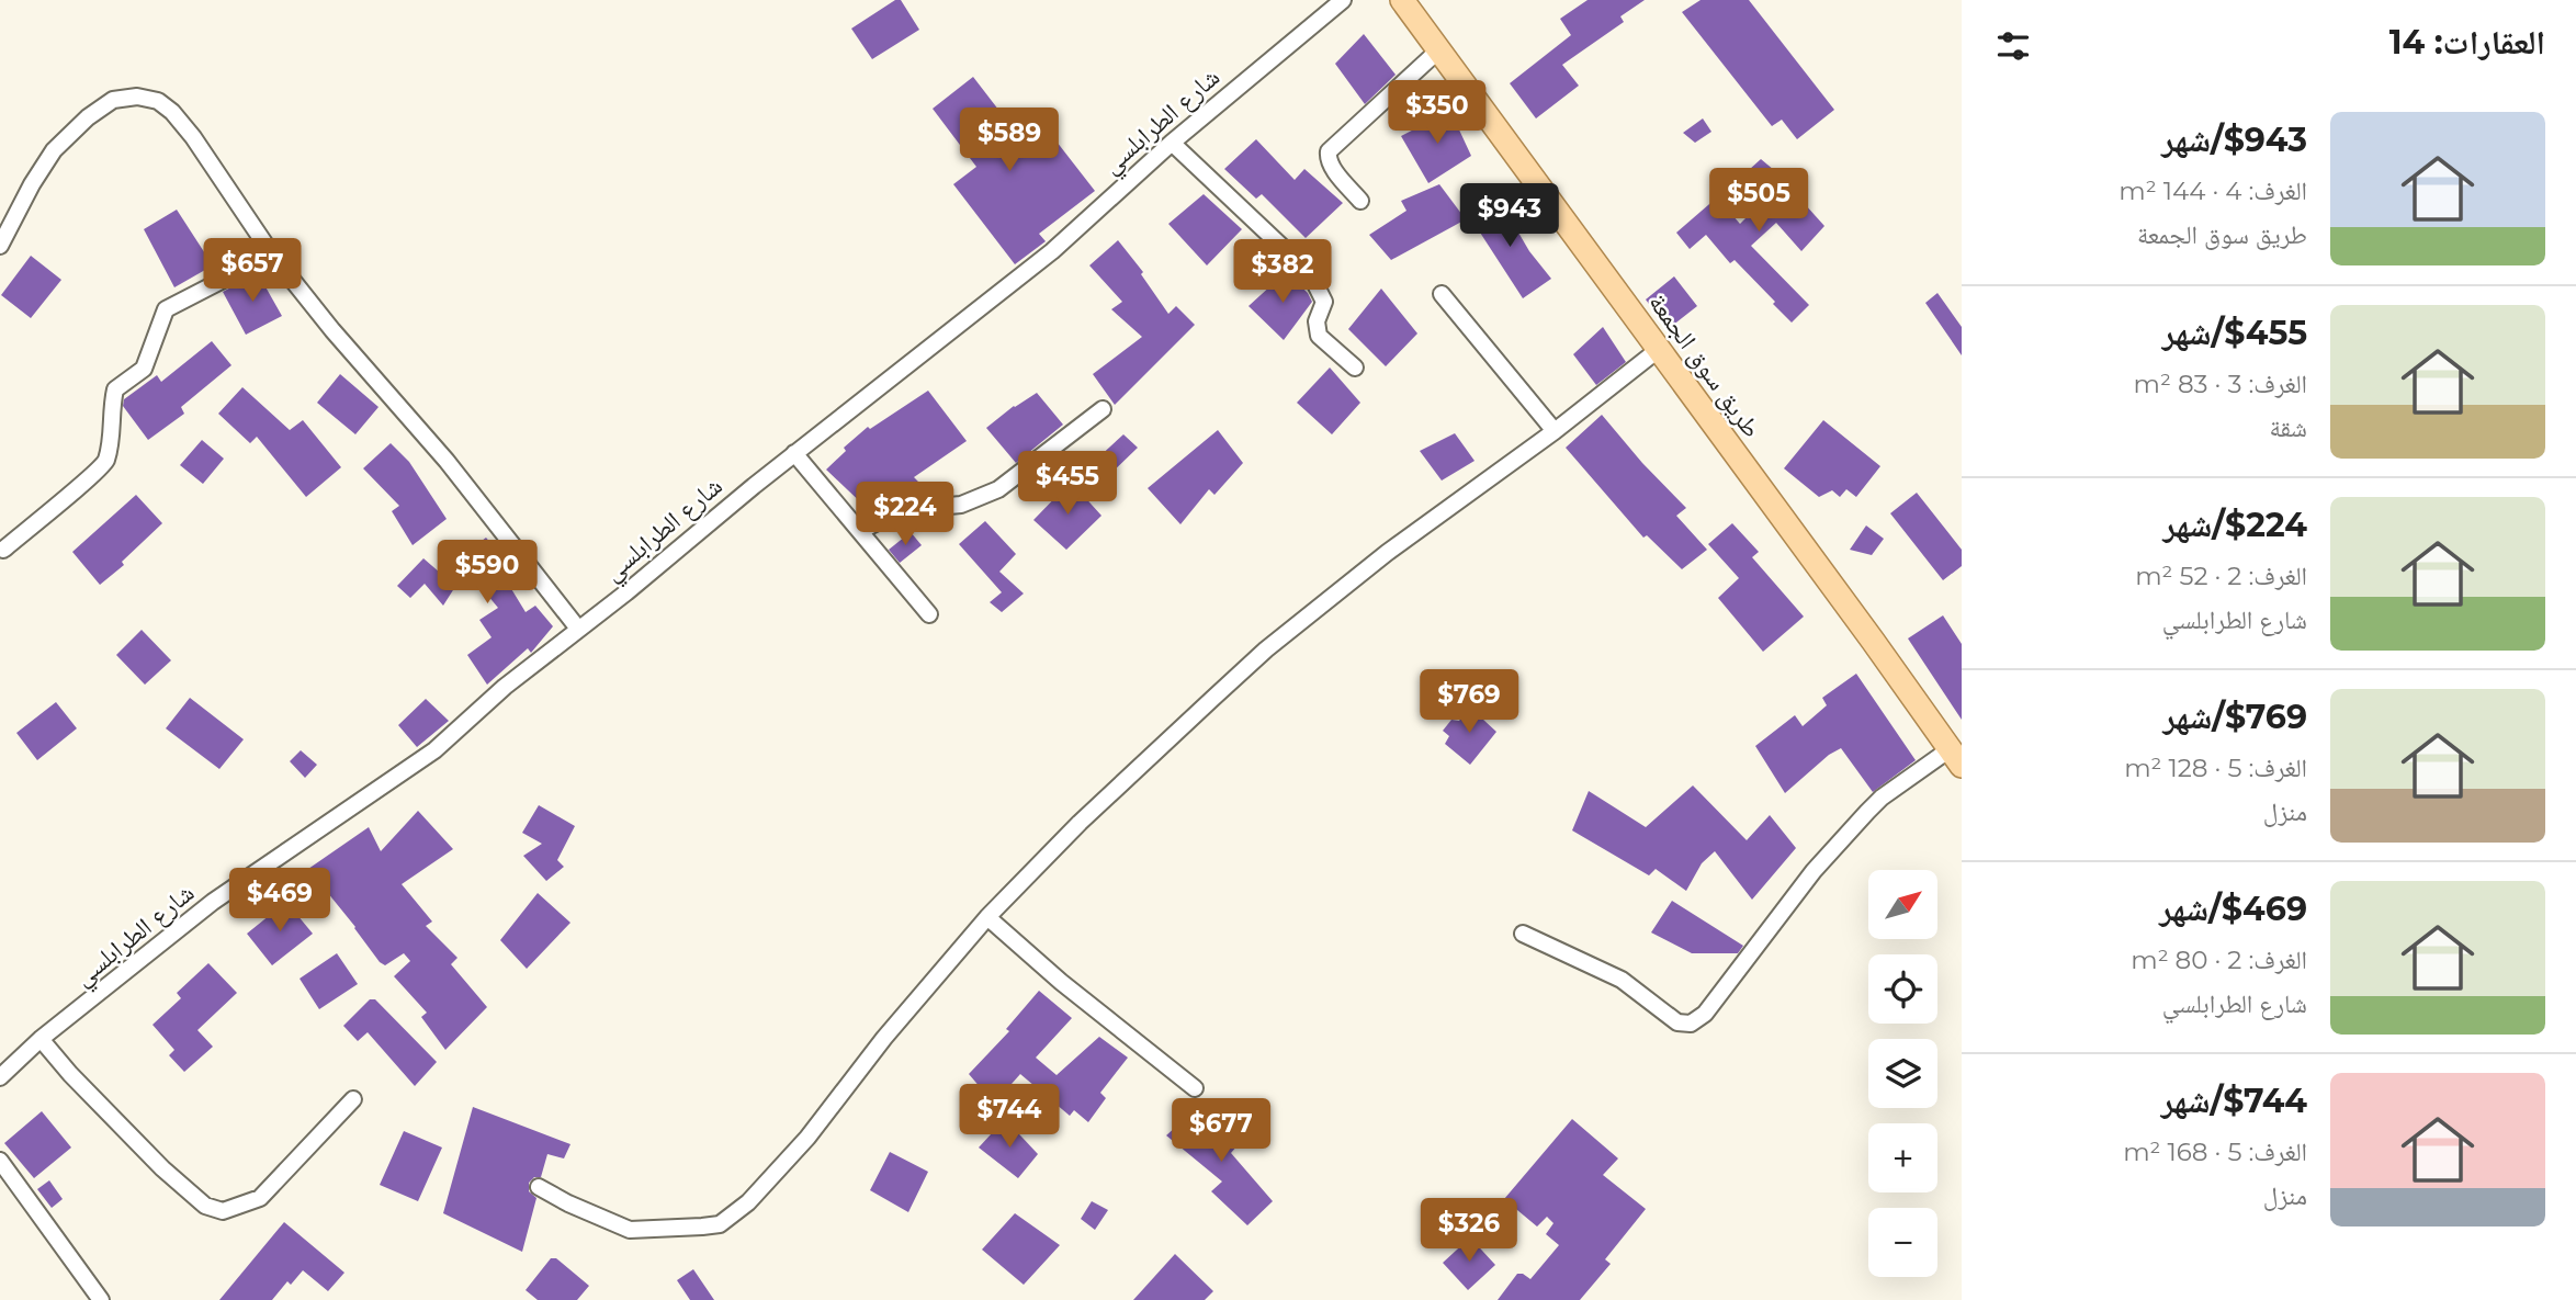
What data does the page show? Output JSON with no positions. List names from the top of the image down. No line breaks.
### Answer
{"streets":{"main road":["طريق سوق الجمعة"],"street":["شارع الطرابلسي"]},"north":"top right","page":{"heading":"العقارات: 14","price":["$350","$589","$505","$943","$657","$382","$455","$224","$590","$769","$469","$744","$677","$326"],"list":[{"name":"$943/شهر","note":"الغرف: 4 · 144 m² · طريق سوق الجمعة"},{"name":"$455/شهر","note":"الغرف: 3 · 83 m² · شقة"},{"name":"$224/شهر","note":"الغرف: 2 · 52 m² · شارع الطرابلسي"},{"name":"$769/شهر","note":"الغرف: 5 · 128 m² · منزل"},{"name":"$469/شهر","note":"الغرف: 2 · 80 m² · شارع الطرابلسي"},{"name":"$744/شهر","note":"الغرف: 5 · 168 m² · منزل"}],"map_buttons":["+","−"]}}
